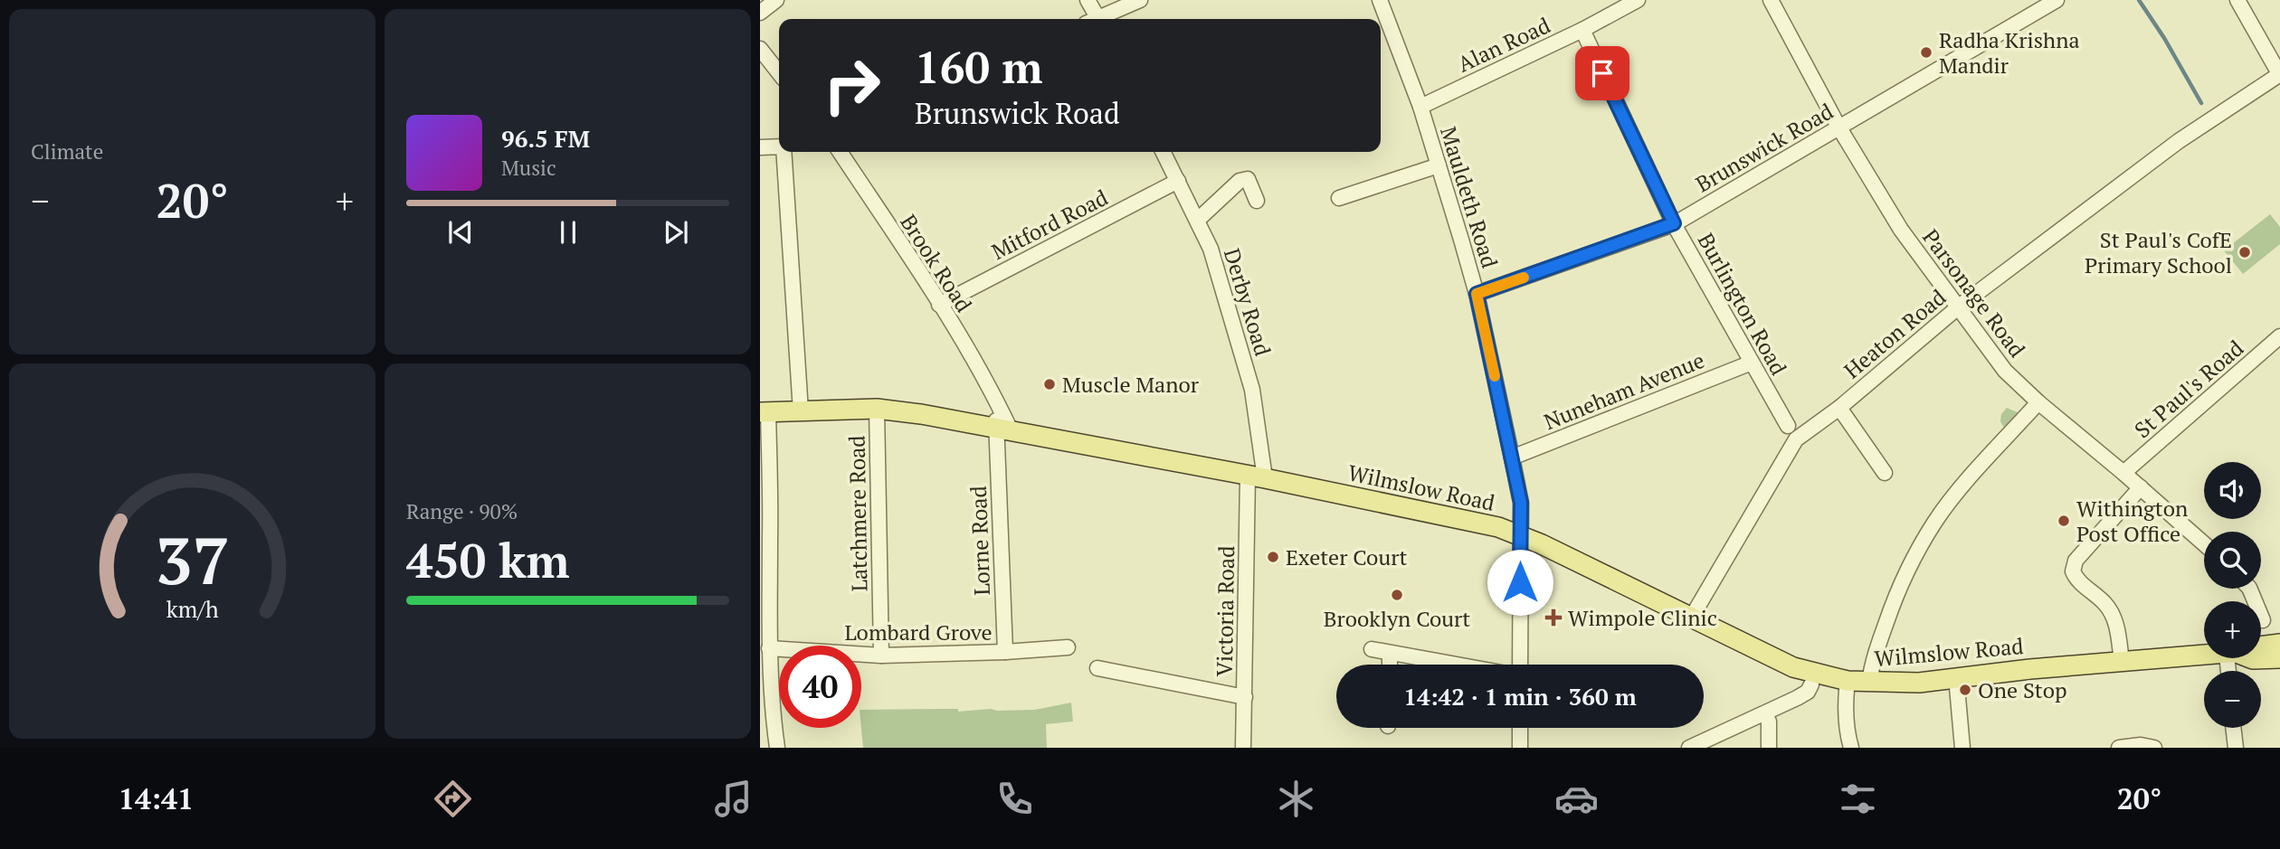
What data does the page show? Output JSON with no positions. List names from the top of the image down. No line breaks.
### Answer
{"streets":{"main road":["Wilmslow Road"],"street":["Alan Road","Brunswick Road","Mauldeth Road","Mitford Road","Brook Road","Parsonage Road","Derby Road","Burlington Road","Heaton Road","St Paul's Road","Nuneham Avenue","Latchmere Road","Lorne Road","Victoria Road","Lombard Grove"]},"crossings":[["Alan Road","Mauldeth Road"],["Alan Road","Burlington Road"],["Brunswick Road","Mauldeth Road"],["Brunswick Road","Parsonage Road"],["Brunswick Road","Burlington Road"],["Mauldeth Road","Nuneham Avenue"],["Mauldeth Road","Wilmslow Road"],["Mitford Road","Brook Road"],["Mitford Road","Derby Road"],["Brook Road","Wilmslow Road"],["Brook Road","Lorne Road"],["Parsonage Road","Heaton Road"],["Parsonage Road","St Paul's Road"],["Derby Road","Wilmslow Road"],["Derby Road","Victoria Road"],["Burlington Road","Nuneham Avenue"],["Heaton Road","Wilmslow Road"],["Wilmslow Road","Latchmere Road"],["Wilmslow Road","Lorne Road"],["Wilmslow Road","Victoria Road"],["Latchmere Road","Lombard Grove"],["Lorne Road","Lombard Grove"]],"places":{"other":["Radha Krishna Mandir","St Paul's CofE Primary School","Muscle Manor","Withington Post Office","Exeter Court","Brooklyn Court","One Stop"],"health":["Wimpole Clinic"]},"page":{"tile":["Climate",["Range · 90%","450 km"]],"turn":["160 m","Brunswick Road"],"song":["96.5 FM","Music"],"heat":["−","20°","+"],"map_buttons":["+","−"],"limit":"40","trip":"14:42 · 1 min · 360 m","tabs":["14:41","20°"],"gauge":["37","km/h"]}}
